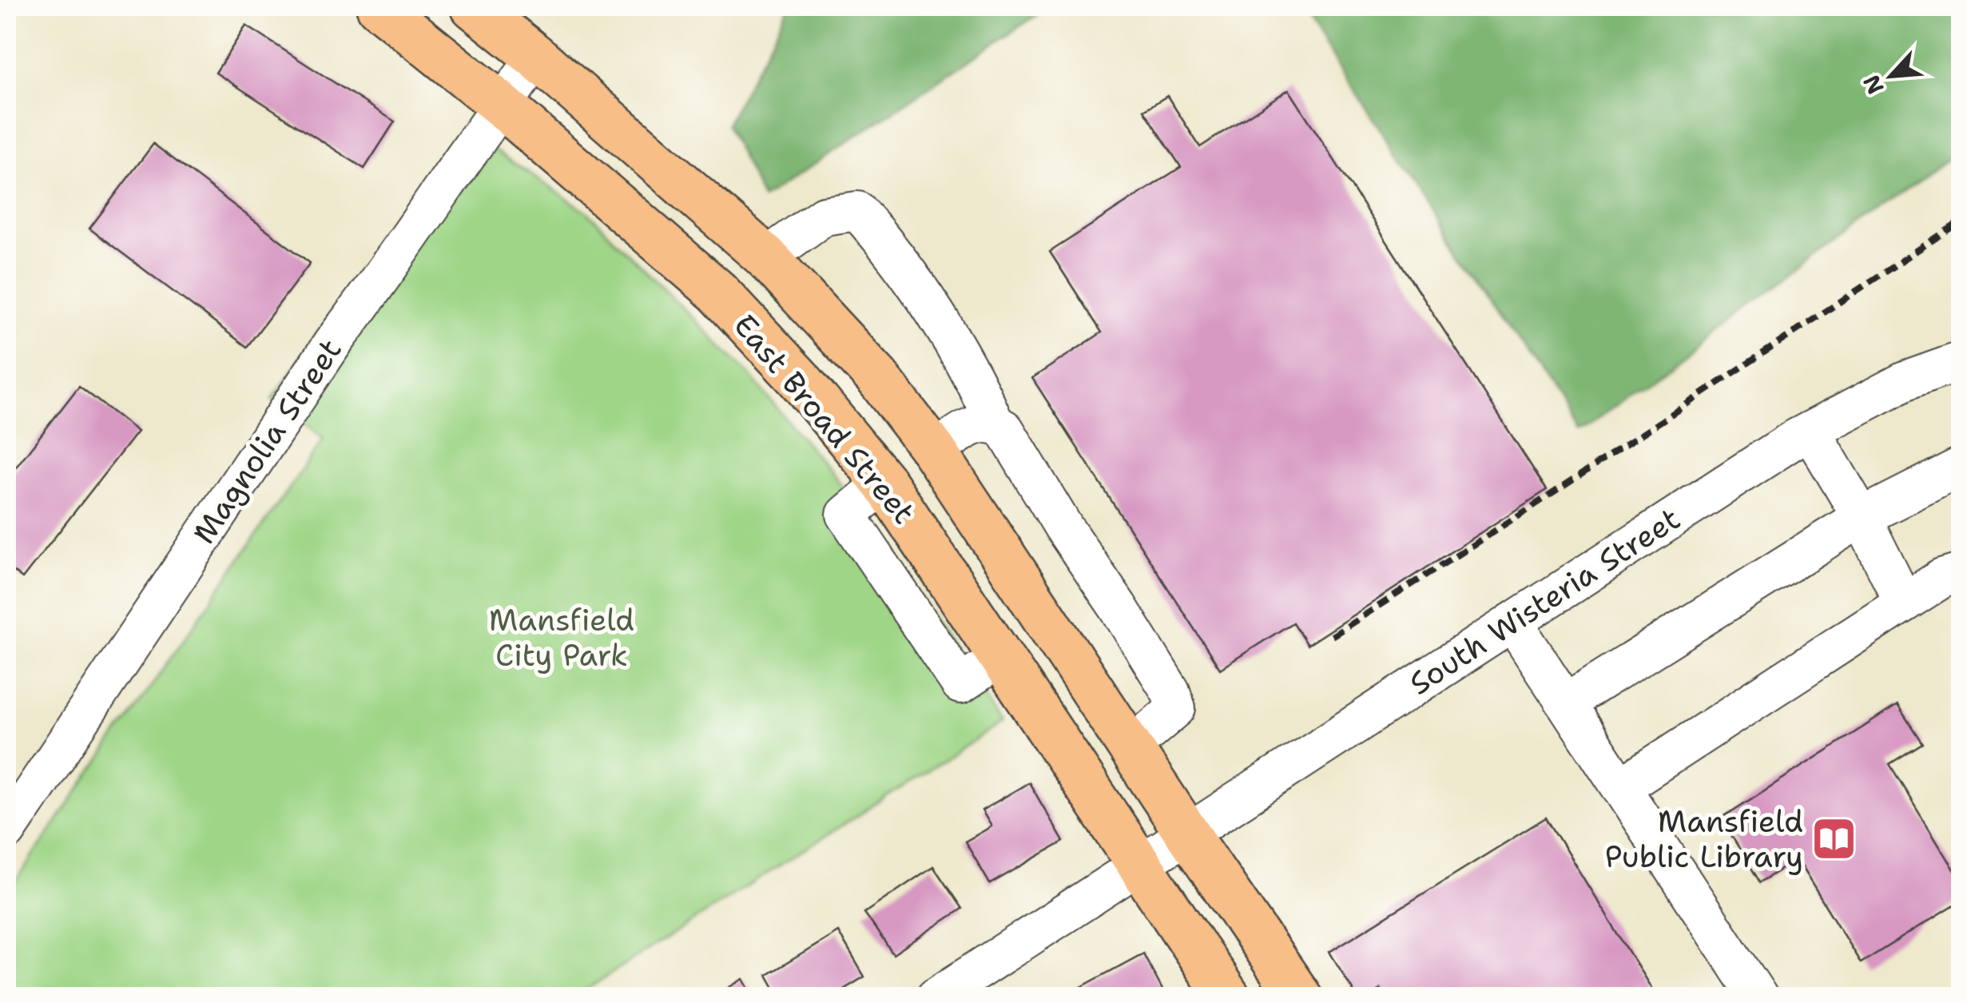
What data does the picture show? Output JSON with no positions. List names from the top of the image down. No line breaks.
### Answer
{"streets":{"main road":["East Broad Street"],"street":["Magnolia Street","South Wisteria Street"]},"crossings":[["East Broad Street","Magnolia Street"],["East Broad Street","South Wisteria Street"]],"parks":["Mansfield City Park"],"places":{"library":["Mansfield Public Library"]},"north":"bottom left"}
